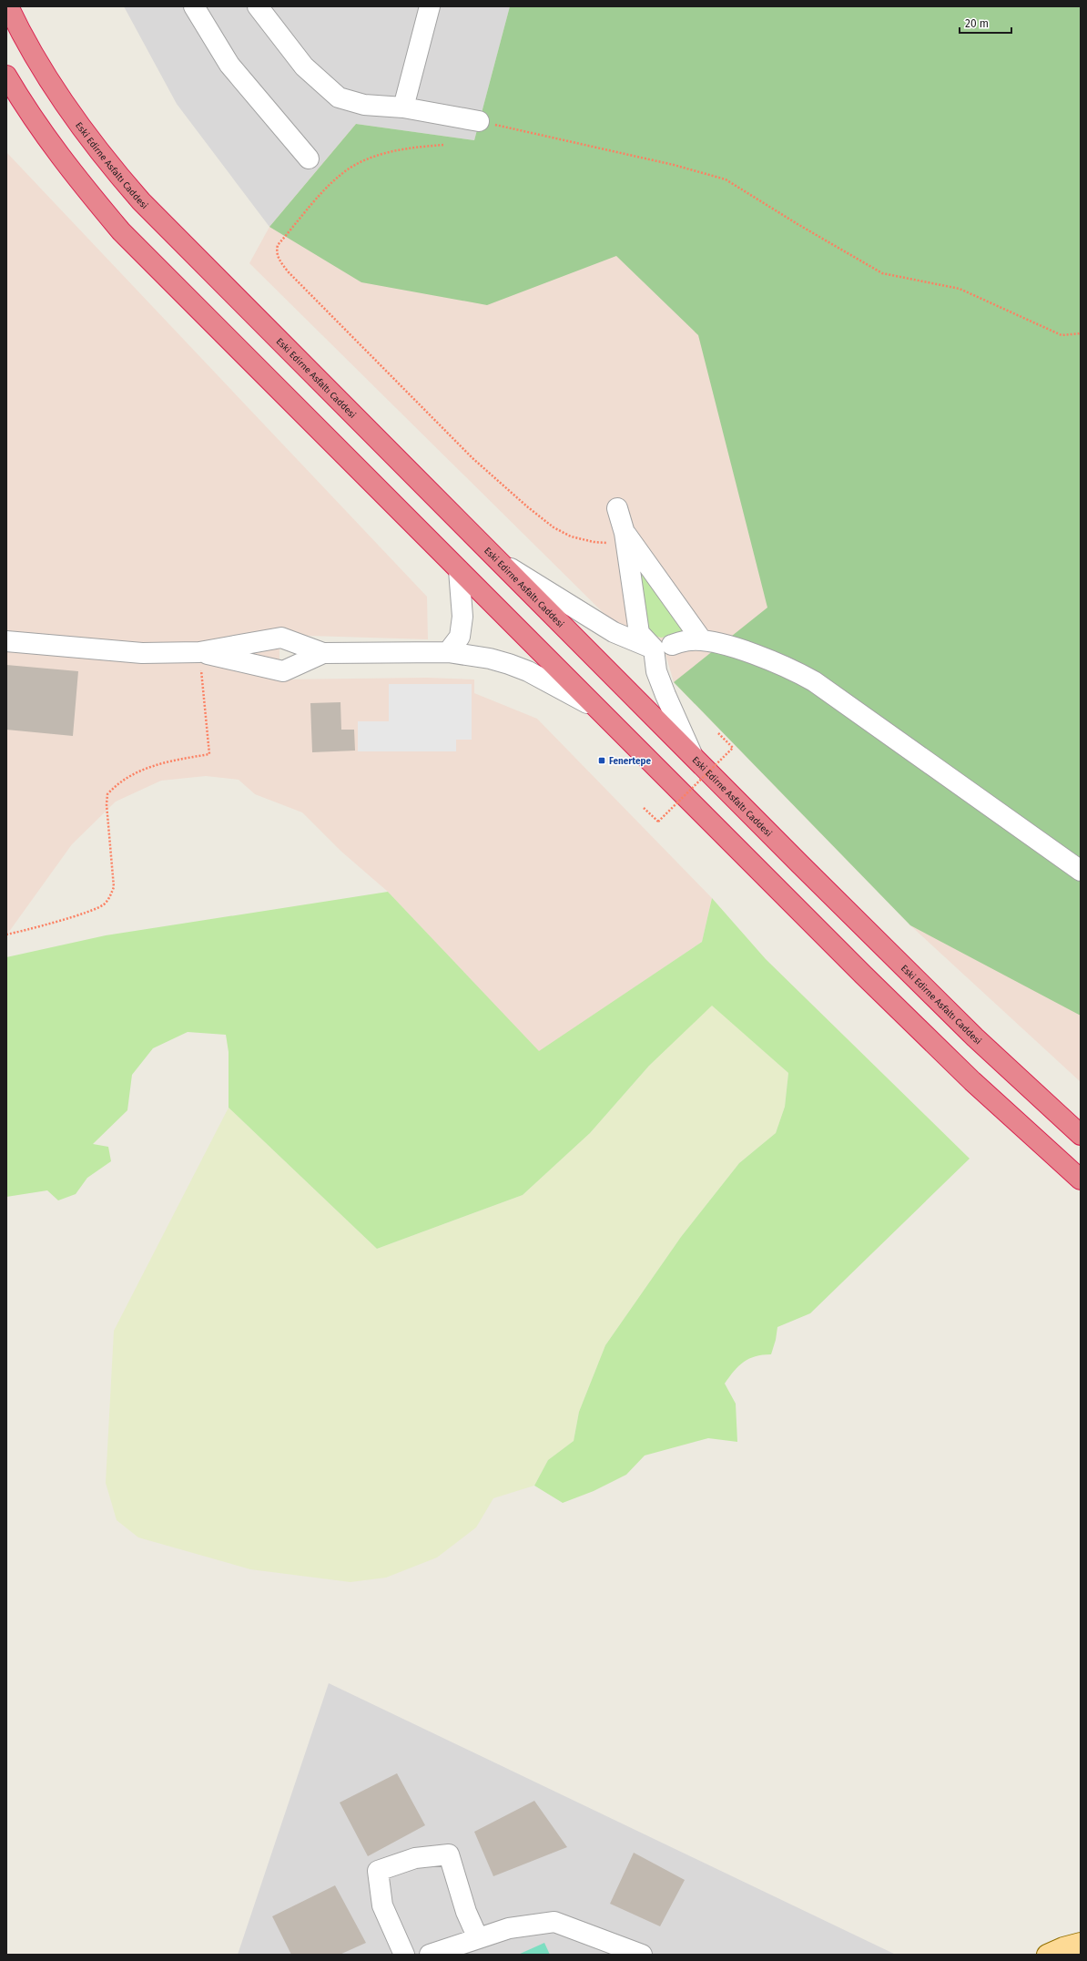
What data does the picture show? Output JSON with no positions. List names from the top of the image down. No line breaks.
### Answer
{"streets":{"highway":["Eski Edirne Asfaltı Caddesi"]},"places":{"transit":["Fenertepe"]},"scale_bar":"20 m"}
